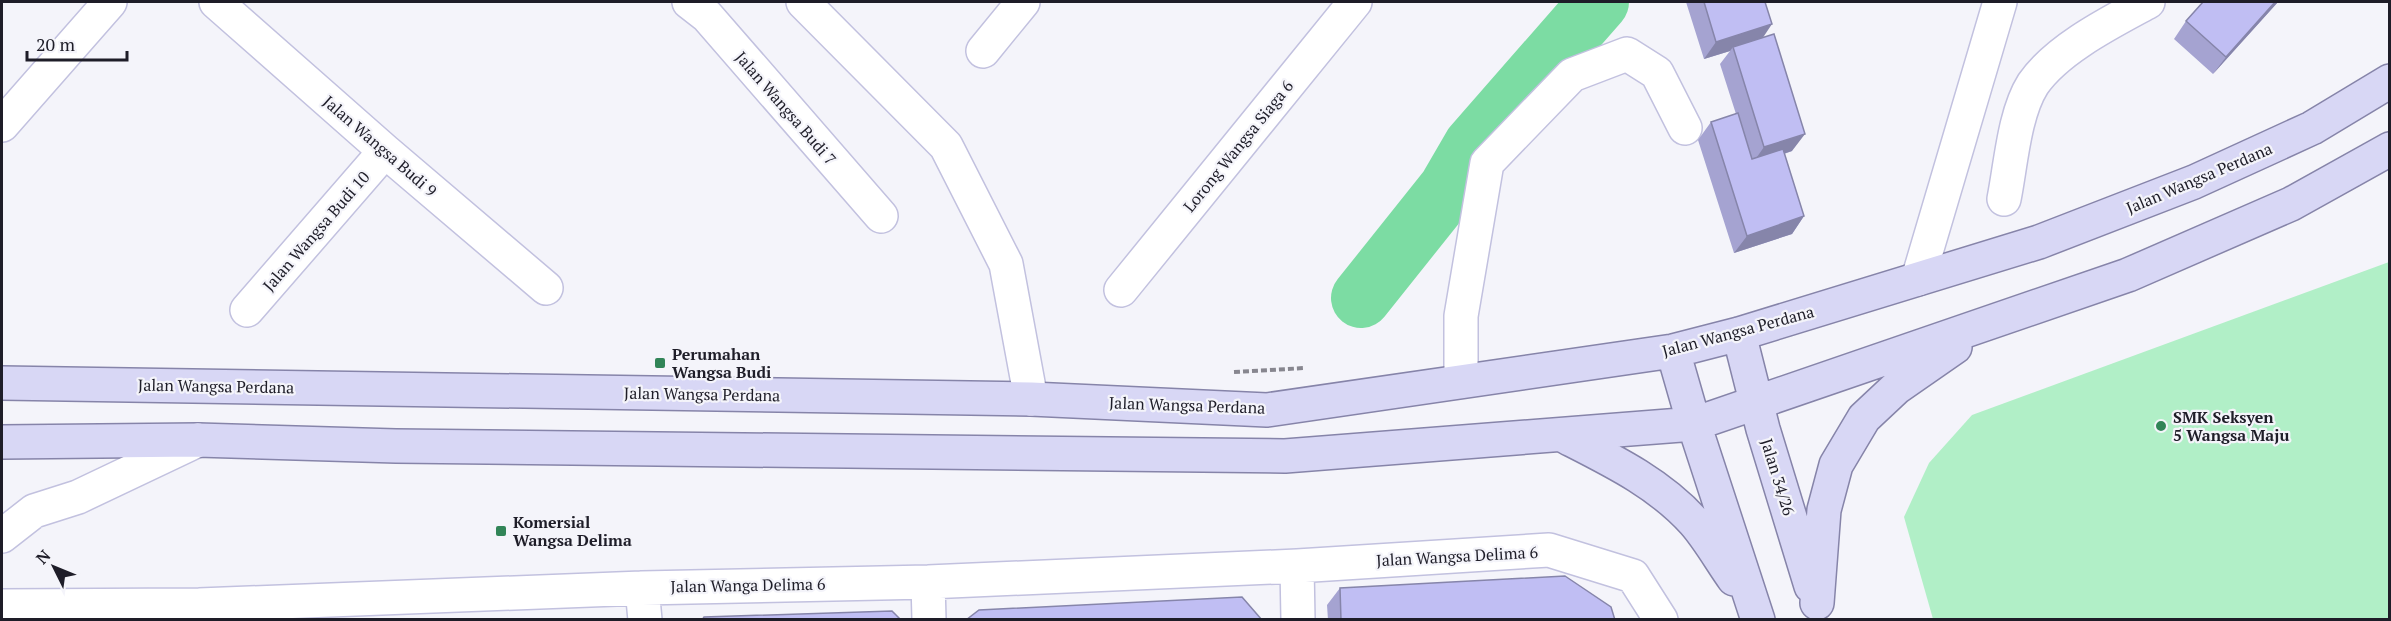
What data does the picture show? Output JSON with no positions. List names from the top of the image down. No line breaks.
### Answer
{"streets":{"main road":["Jalan Wangsa Perdana","Jalan 34/26"],"street":["Jalan Wangsa Budi 7","Jalan Wangsa Budi 9","Lorong Wangsa Siaga 6","Jalan Wangsa Budi 10","Jalan Wangsa Delima 6","Jalan Wanga Delima 6"]},"crossings":[["Jalan Wangsa Budi 9","Jalan Wangsa Budi 10"],["Jalan Wangsa Perdana","Jalan 34/26"],["Jalan Wangsa Delima 6","Jalan Wanga Delima 6"]],"places":{"transit":["Perumahan Wangsa Budi","Komersial Wangsa Delima"],"other":["SMK Seksyen 5 Wangsa Maju"]},"scale_bar":"20 m","north":"top left"}
